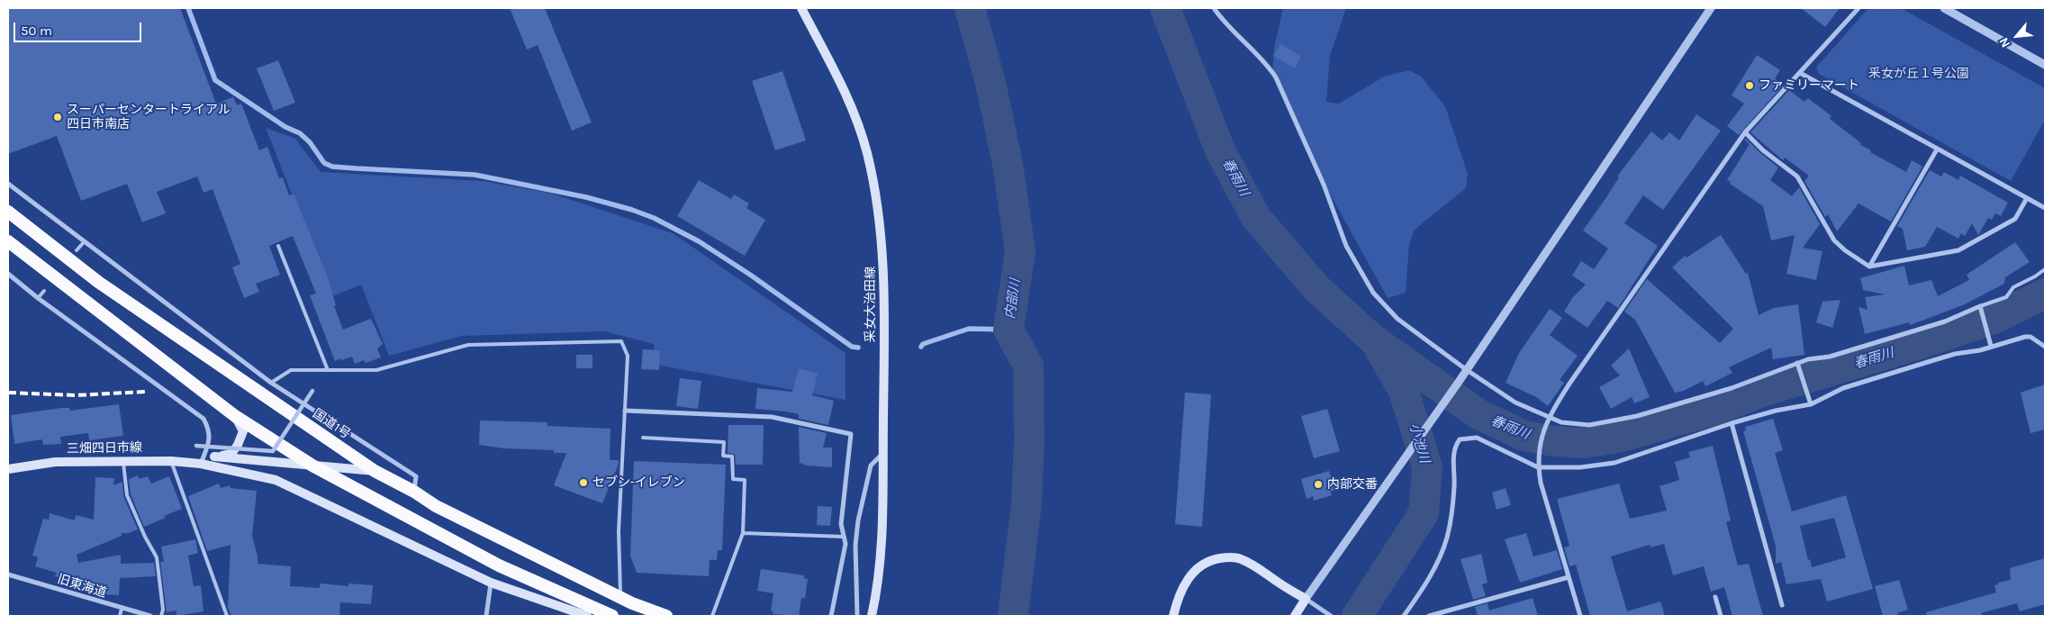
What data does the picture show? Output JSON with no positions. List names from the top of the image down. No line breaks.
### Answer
{"streets":{"highway":["国道1号"],"main road":["采女大治田線","三畑四日市線"],"street":["旧東海道"]},"water":["春雨川","内部川","小池川"],"parks":["釆女が丘１号公園"],"places":["ファミリーマート","スーパーセンタートライアル 四日市南店","セブン-イレブン","内部交番"],"scale_bar":"50 m","north":"bottom left"}
